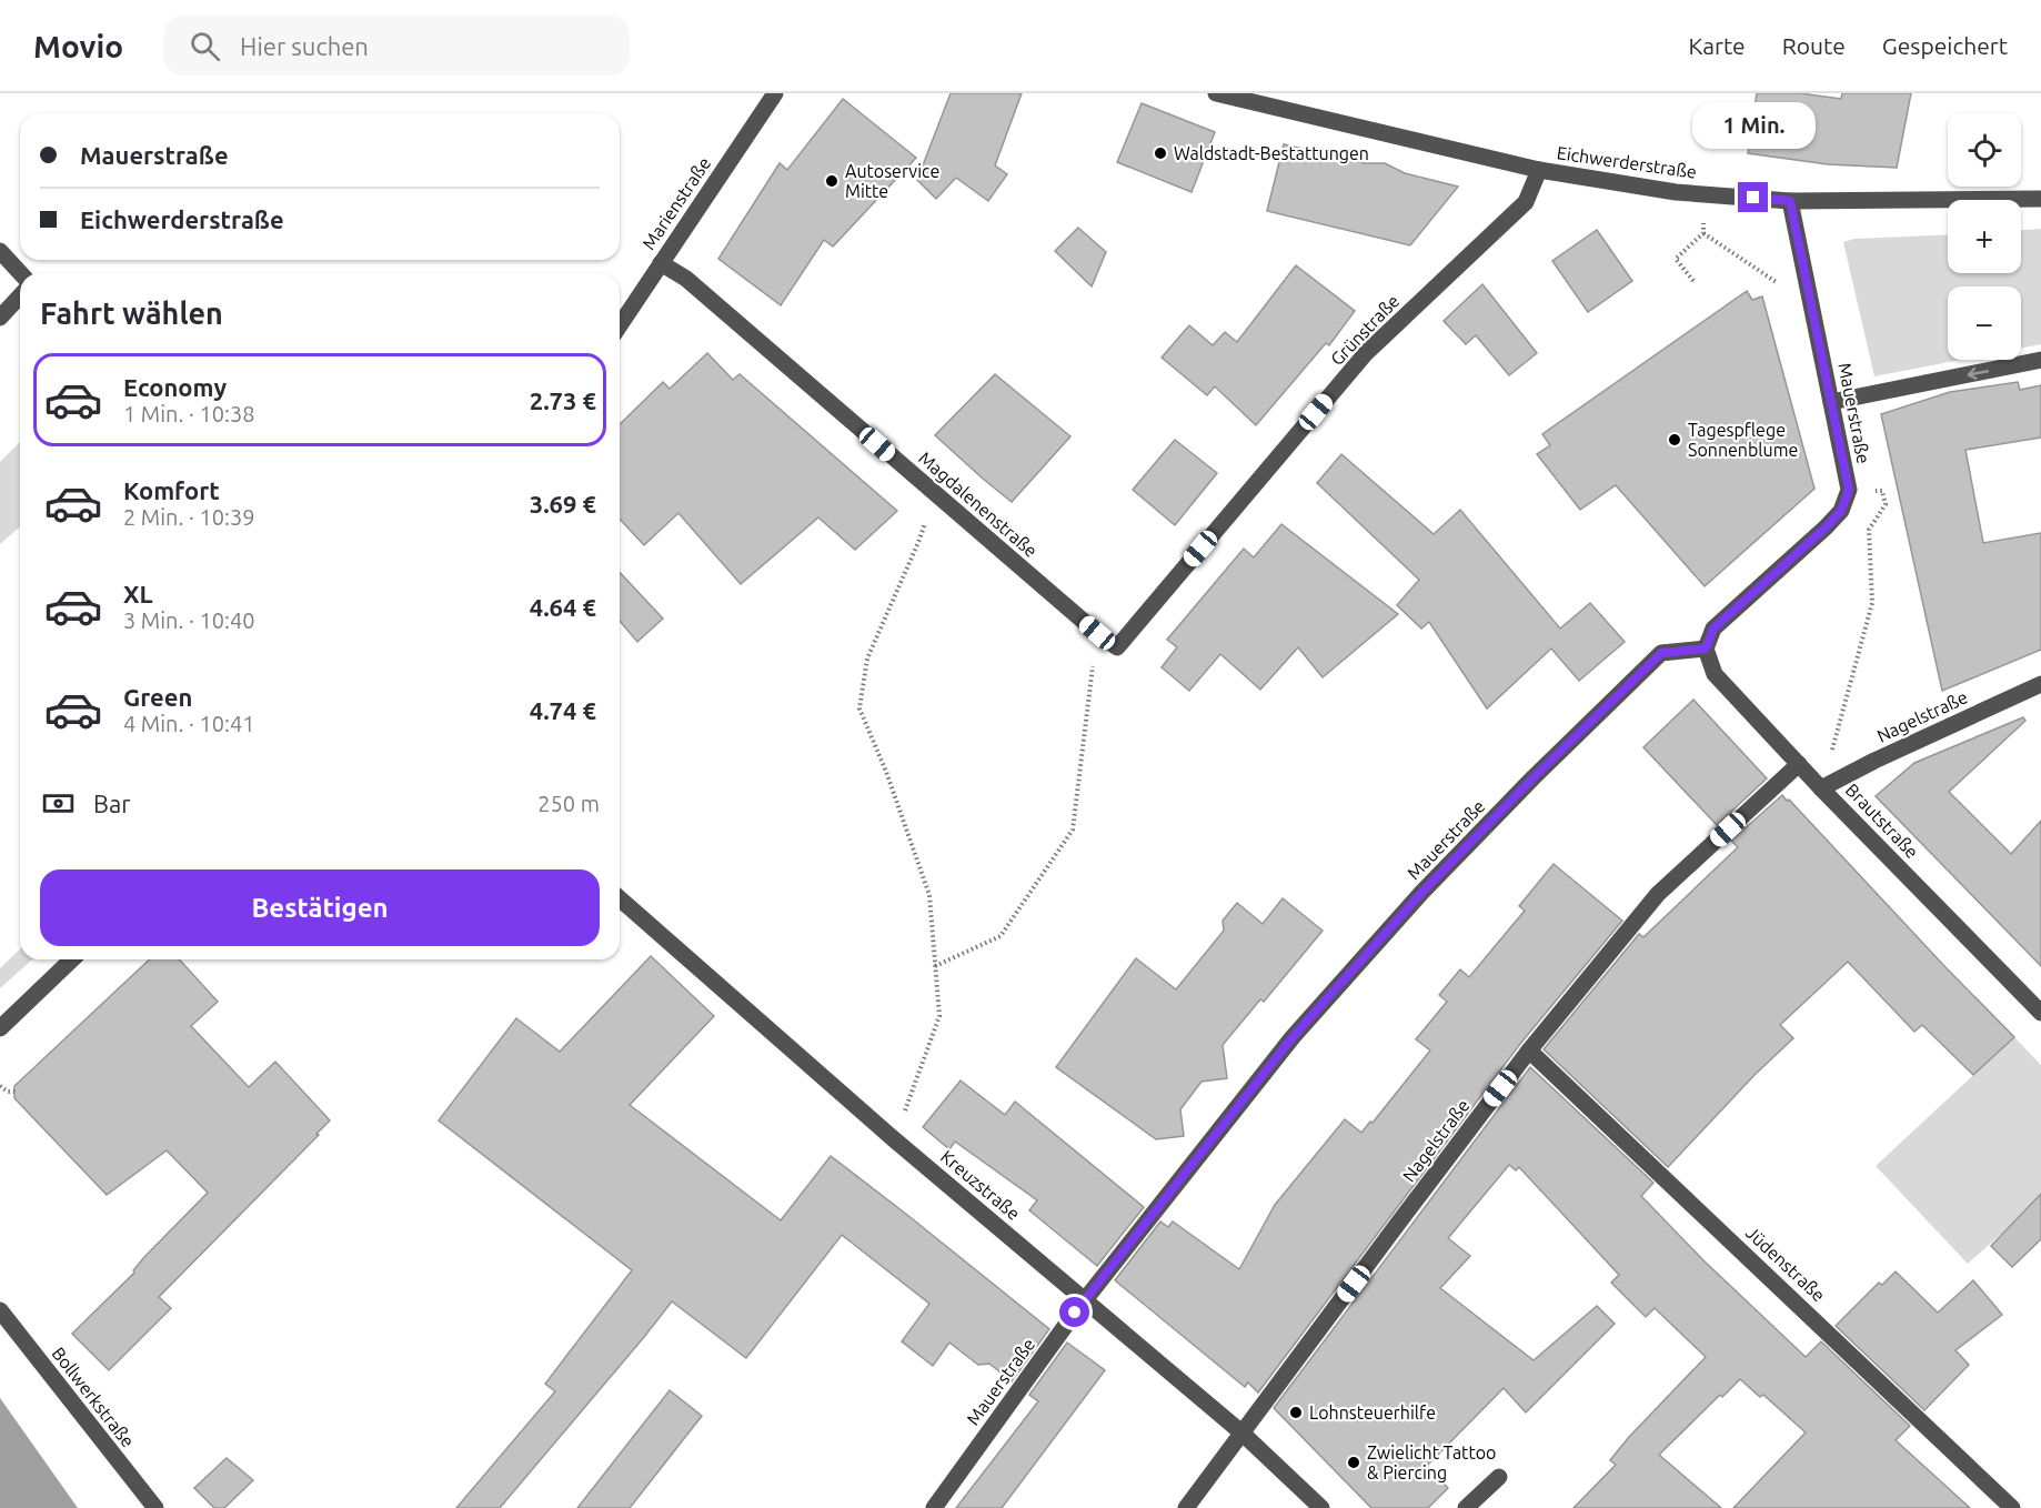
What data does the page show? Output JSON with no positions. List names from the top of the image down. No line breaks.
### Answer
{"streets":{"street":["Eichwerderstraße","Marienstraße","Grünstraße","Mauerstraße","Magdalenenstraße","Nagelstraße","Brautstraße","Kreuzstraße","Jüdenstraße","Bollwerkstraße"]},"crossings":[["Eichwerderstraße","Grünstraße"],["Eichwerderstraße","Mauerstraße"],["Marienstraße","Magdalenenstraße"],["Grünstraße","Magdalenenstraße"],["Mauerstraße","Brautstraße"],["Mauerstraße","Kreuzstraße"],["Nagelstraße","Brautstraße"],["Nagelstraße","Kreuzstraße"],["Nagelstraße","Jüdenstraße"]],"places":["Waldstadt-Bestattungen","Autoservice Mitte","Tagespflege Sonnenblume","Lohnsteuerhilfe","Zwielicht Tattoo & Piercing"],"page":{"header":"Movio","search":"Hier suchen","nav":["Karte","Route","Gespeichert"],"bubble":"1 Min.","map_buttons":["+","−"],"banner":["Mauerstraße","Eichwerderstraße"],"heading":"Fahrt wählen","list":[{"name":"Economy","note":"1 Min. · 10:38","value":"2.73 €"},{"name":"Komfort","note":"2 Min. · 10:39","value":"3.69 €"},{"name":"XL","note":"3 Min. · 10:40","value":"4.64 €"},{"name":"Green","note":"4 Min. · 10:41","value":"4.74 €"}],"pay":["Bar","250 m"],"buttons":"Bestätigen"}}
